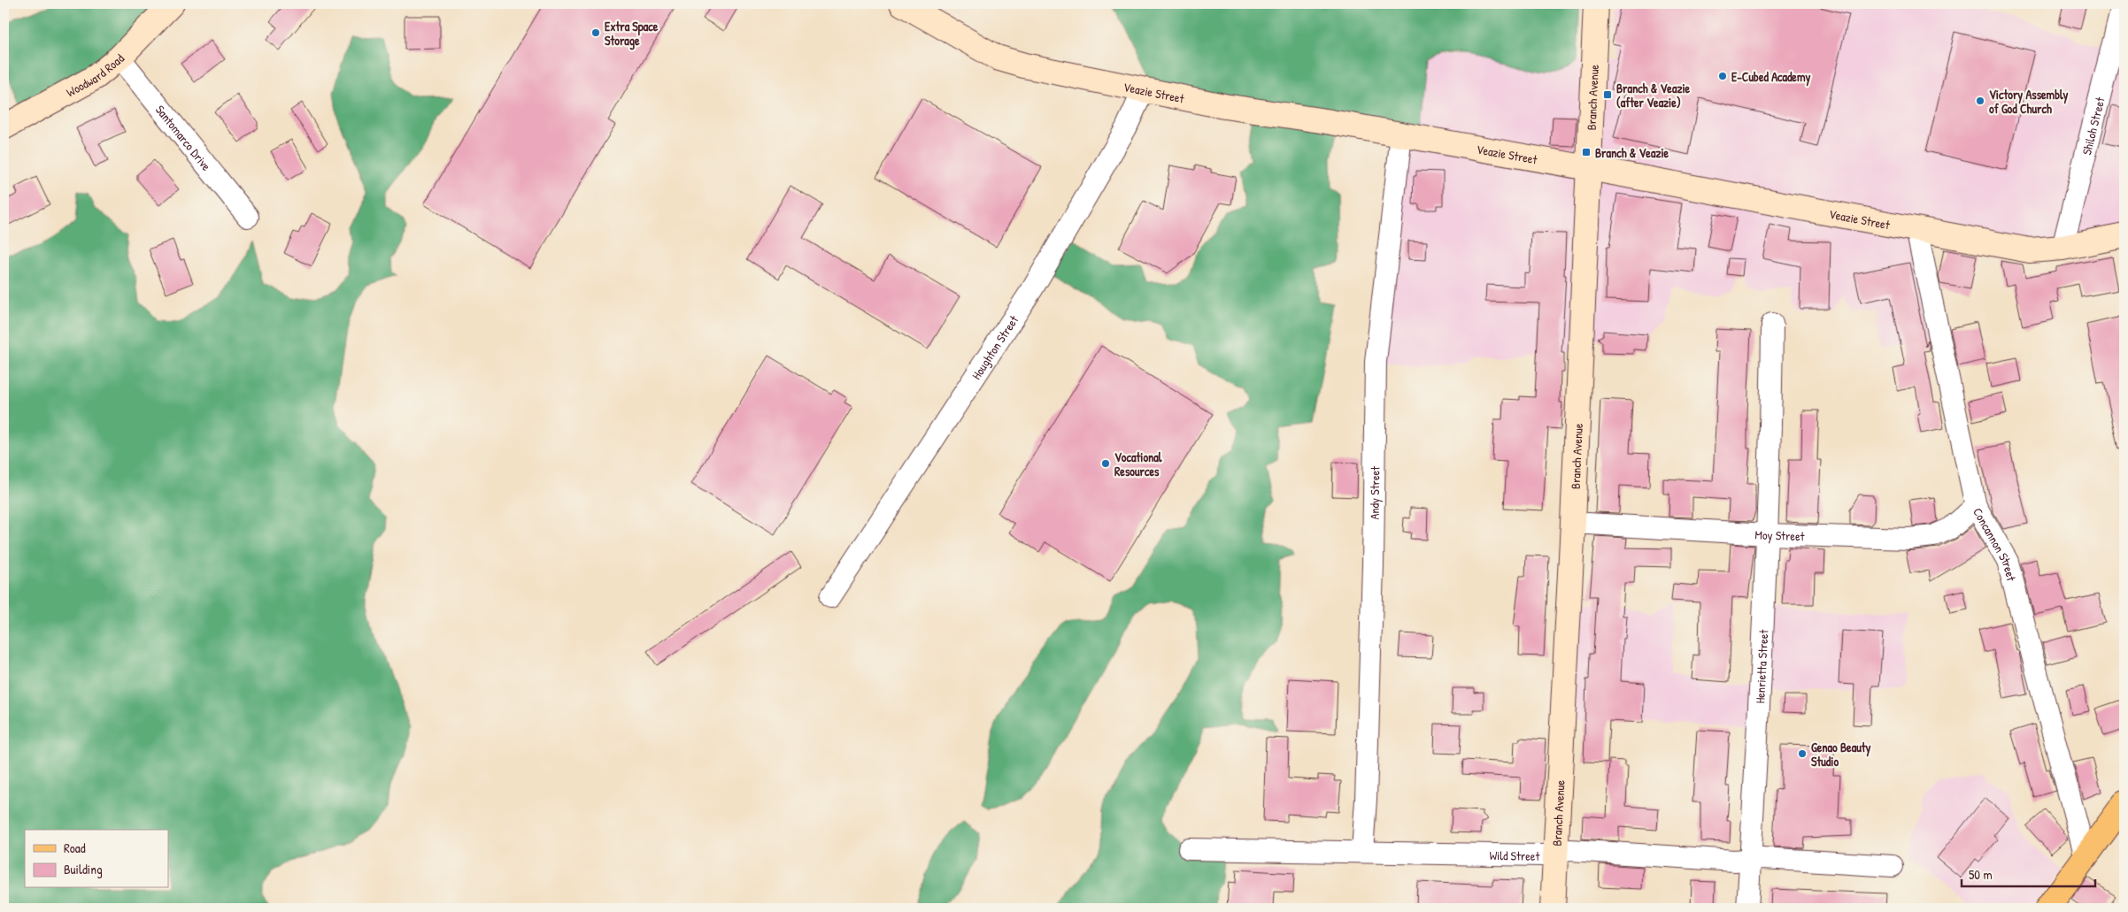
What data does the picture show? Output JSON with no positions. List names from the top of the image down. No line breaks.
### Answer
{"streets":{"street":["Woodward Road","Veazie Street","Branch Avenue","Shiloh Street","Santomarco Drive","Houghton Street","Andy Street","Moy Street","Concannon Street","Henrietta Street","Wild Street"]},"crossings":[["Woodward Road","Santomarco Drive"],["Veazie Street","Branch Avenue"],["Veazie Street","Shiloh Street"],["Veazie Street","Houghton Street"],["Veazie Street","Andy Street"],["Veazie Street","Concannon Street"],["Branch Avenue","Moy Street"],["Branch Avenue","Wild Street"],["Andy Street","Wild Street"],["Moy Street","Concannon Street"],["Moy Street","Henrietta Street"],["Henrietta Street","Wild Street"]],"places":{"other":["Extra Space Storage","E-Cubed Academy","Victory Assembly of God Church","Vocational Resources","Genao Beauty Studio"],"transit":["Branch & Veazie (after Veazie)","Branch & Veazie"]},"legend":["Road","Building"],"scale_bar":"50 m"}
